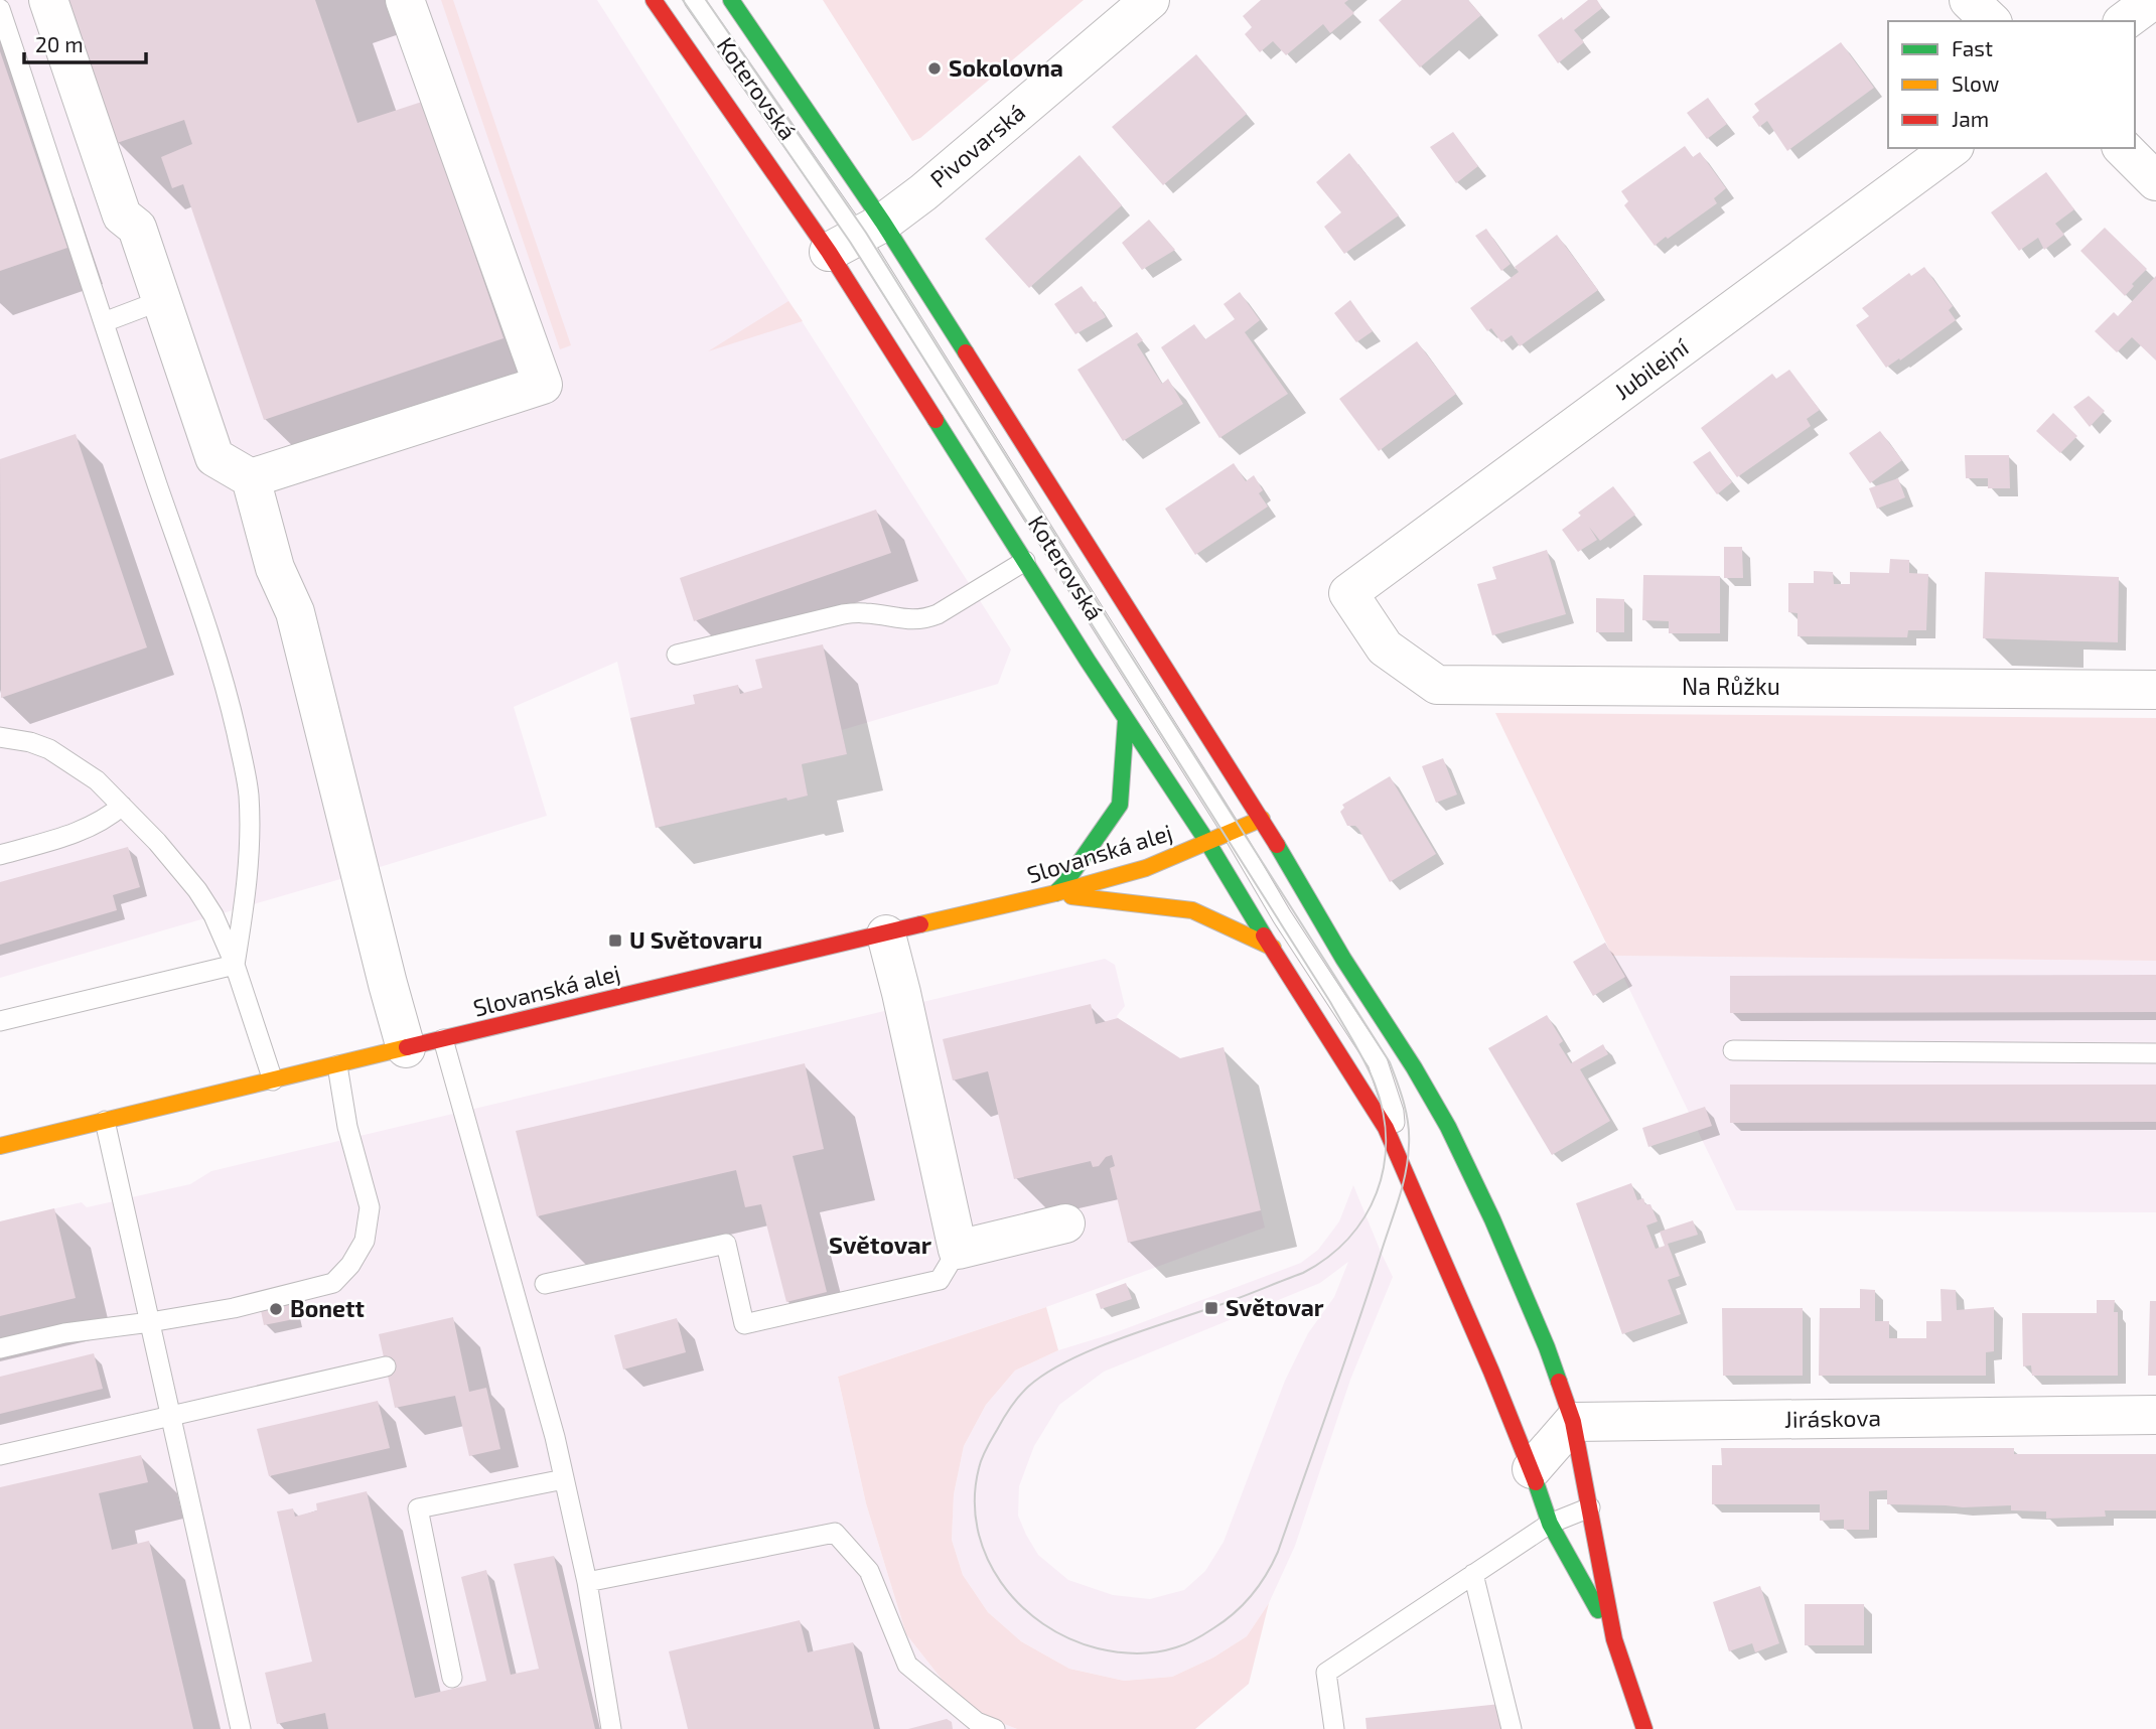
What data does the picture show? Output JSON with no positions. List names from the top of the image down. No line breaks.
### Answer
{"streets":{"street":["Koterovská","Pivovarská","Jubilejní","Na Růžku","Slovanská alej","Jiráskova"]},"crossings":[["Koterovská","Pivovarská"],["Koterovská","Slovanská alej"],["Koterovská","Jiráskova"],["Jubilejní","Na Růžku"]],"districts":["Světovar"],"places":{"other":["Sokolovna","Bonett"],"transit":["U Světovaru","Světovar"]},"legend":["Fast","Slow","Jam"],"scale_bar":"20 m"}
